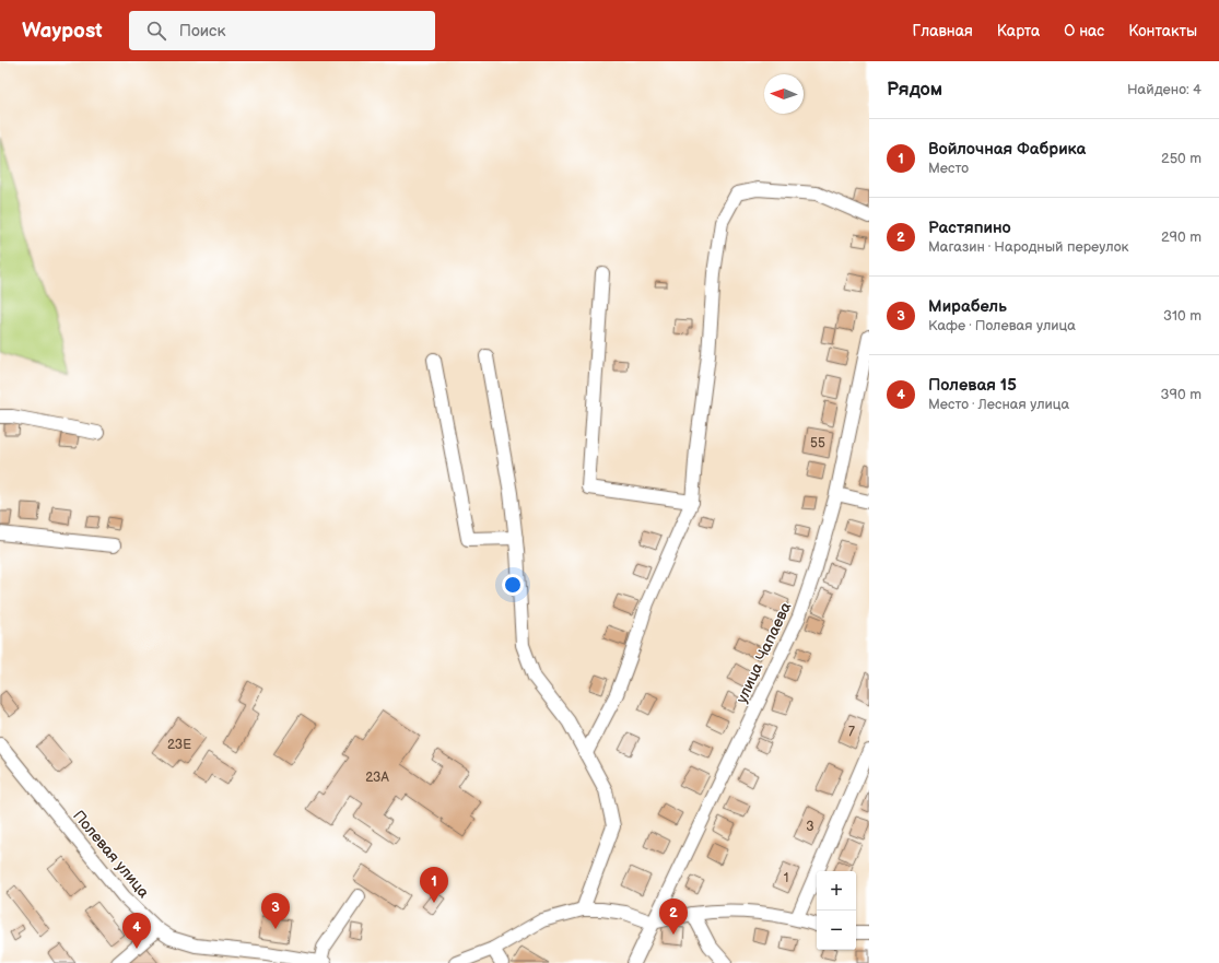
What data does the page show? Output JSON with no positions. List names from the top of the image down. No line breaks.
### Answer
{"streets":{"street":["улица Чапаева","Полевая улица"]},"house_numbers":["55","7","23Е","23А","3","1"],"north":"left","page":{"header":"Waypost","search":"Поиск","nav":["Главная","Карта","О нас","Контакты"],"heading":["Рядом","Найдено: 4"],"list":[{"mark":"1","name":"Войлочная Фабрика","note":"Место","value":"250 m"},{"mark":"2","name":"Растяпино","note":"Магазин · Народный переулок","value":"290 m"},{"mark":"3","name":"Мирабель","note":"Кафе · Полевая улица","value":"310 m"},{"mark":"4","name":"Полевая 15","note":"Место · Лесная улица","value":"390 m"}],"pins":["1","3","2","4"],"map_buttons":["+","−"]}}
